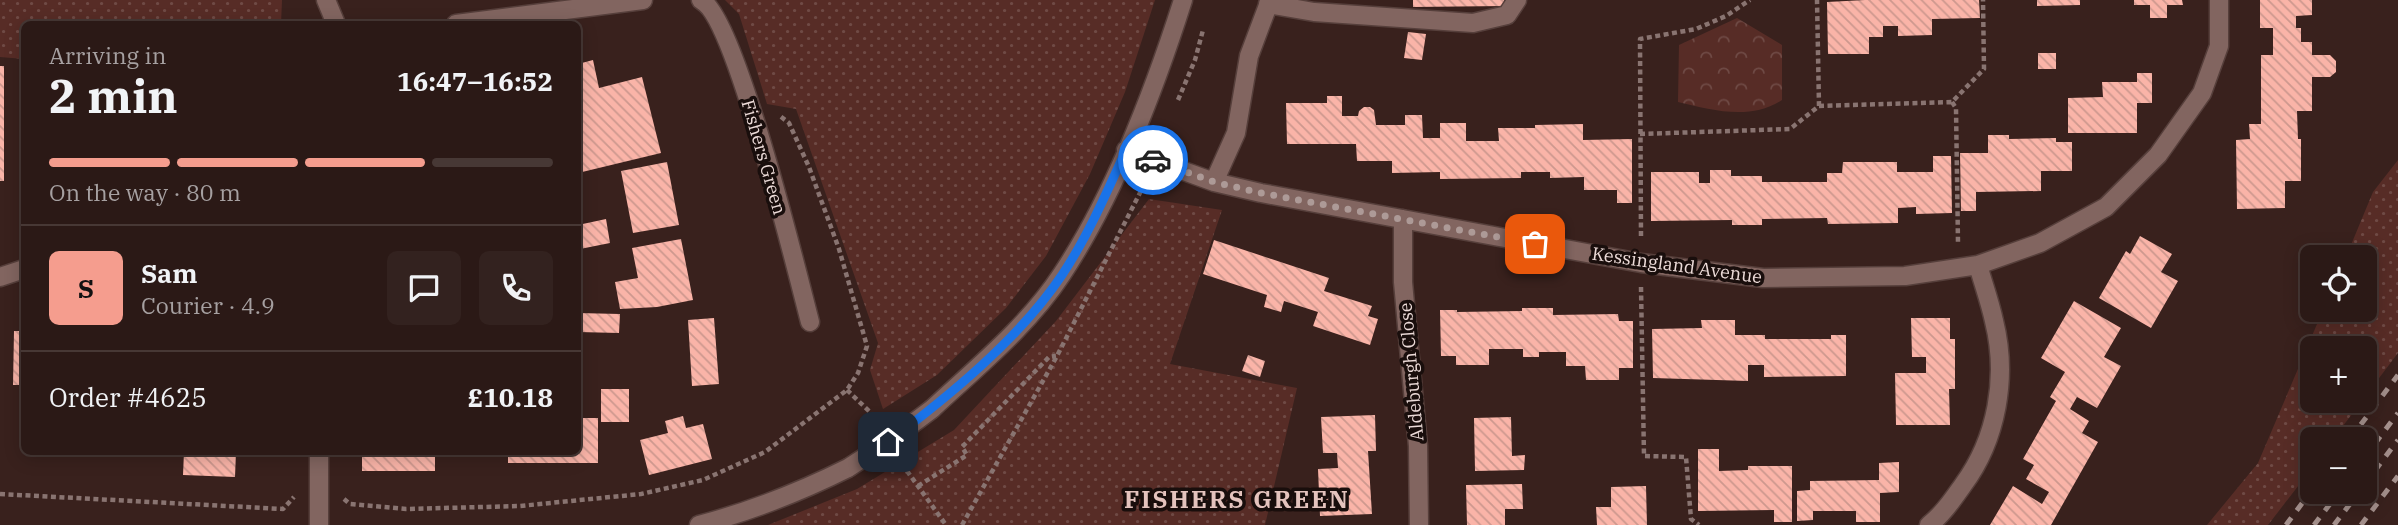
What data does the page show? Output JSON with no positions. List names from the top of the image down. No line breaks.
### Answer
{"streets":{"street":["Fishers Green","Kessingland Avenue","Aldeburgh Close"]},"crossings":[["Kessingland Avenue","Aldeburgh Close"]],"districts":["FISHERS GREEN"],"page":{"heading":["2 min","Arriving in","16:47–16:52"],"panel":["Sam","Courier · 4.9","Order #4625","£10.18"],"bar":"On the way · 80 m","map_buttons":["+","−"],"round":"S"}}
